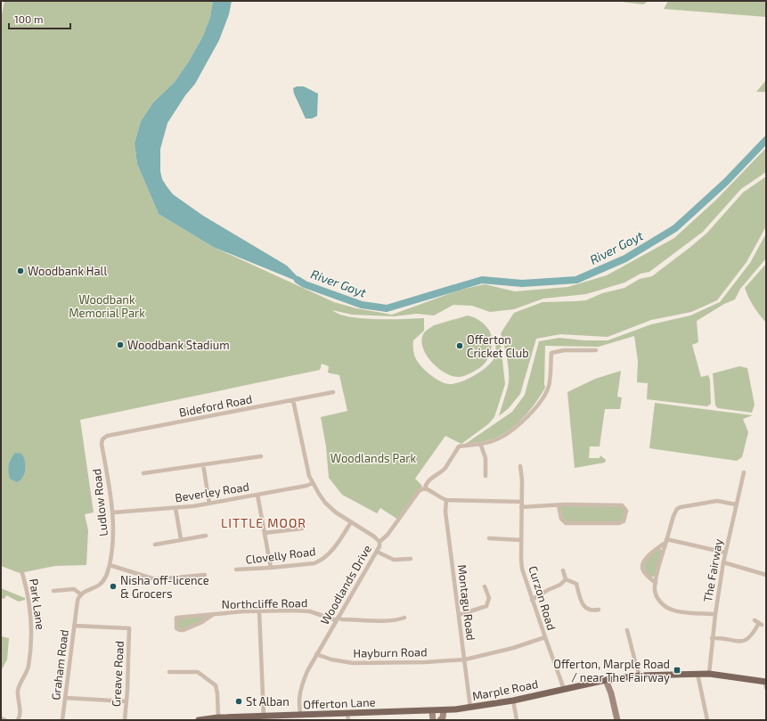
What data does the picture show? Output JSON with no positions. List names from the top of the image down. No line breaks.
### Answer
{"streets":{"main road":["Marple Road","Offerton Lane"],"street":["Bideford Road","Beverley Road","Ludlow Road","Clovelly Road","The Fairway","Woodlands Drive","Curzon Road","Montagu Road","Northcliffe Road","Park Lane","Hayburn Road","Graham Road","Greave Road"]},"crossings":[["Bideford Road","Ludlow Road"],["Beverley Road","Ludlow Road"],["Ludlow Road","Graham Road"],["The Fairway","Marple Road"],["Woodlands Drive","Northcliffe Road"],["Woodlands Drive","Hayburn Road"],["Woodlands Drive","Offerton Lane"],["Curzon Road","Hayburn Road"],["Curzon Road","Marple Road"],["Montagu Road","Hayburn Road"],["Montagu Road","Marple Road"],["Graham Road","Greave Road"],["Marple Road","Offerton Lane"]],"districts":["LITTLE MOOR"],"water":["River Goyt"],"parks":["Woodbank Memorial Park","Woodlands Park"],"places":{"other":["Woodbank Hall","Woodbank Stadium","Offerton Cricket Club","Nisha off-licence & Grocers","St Alban"],"transit":["Offerton, Marple Road / near The Fairway"]},"scale_bar":"100 m"}
